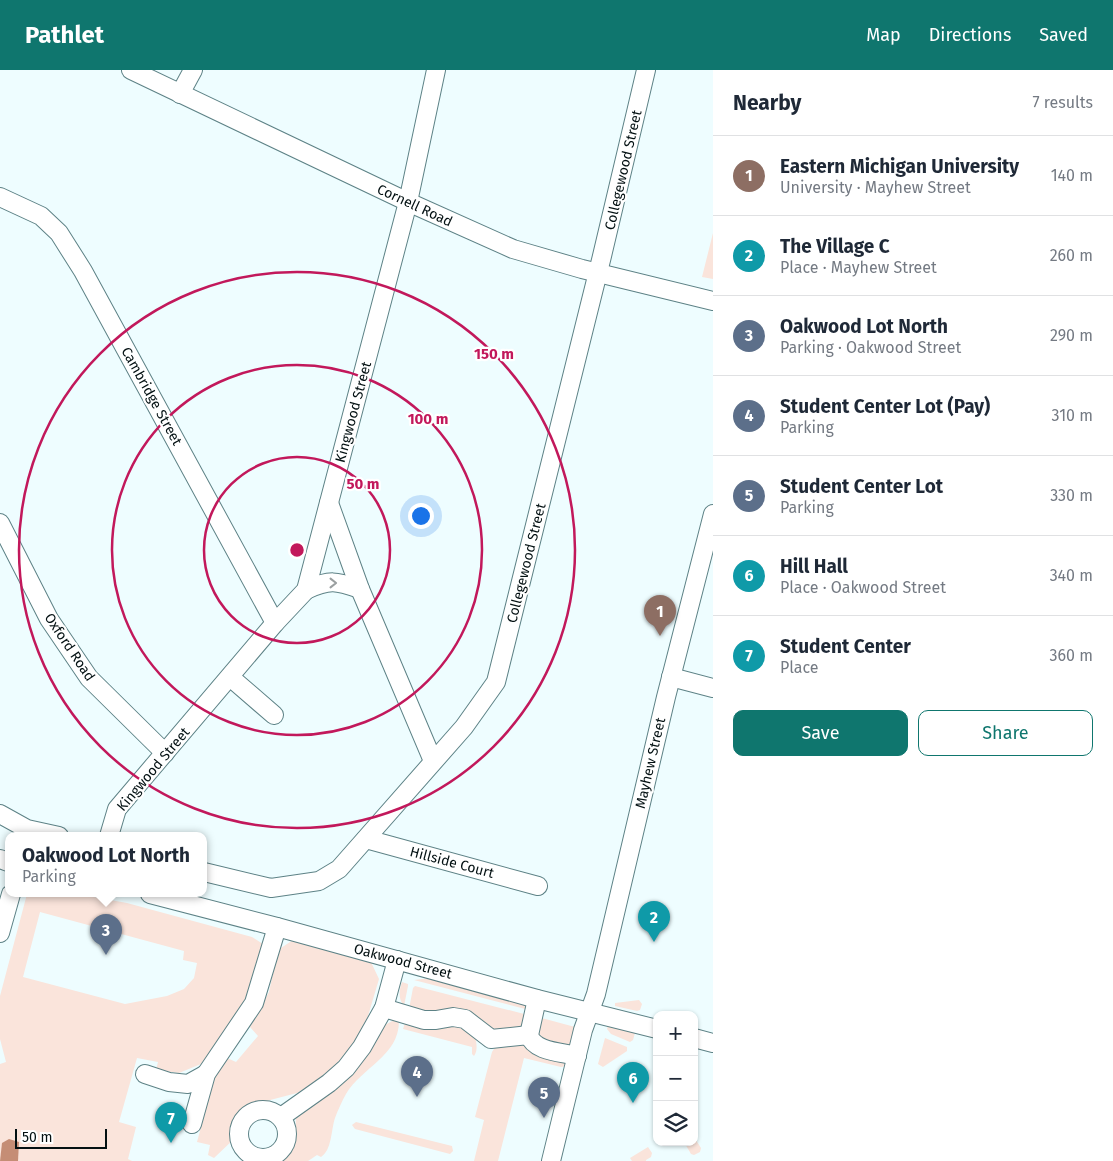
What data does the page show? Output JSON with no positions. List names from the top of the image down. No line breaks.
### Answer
{"streets":{"street":["Collegewood Street","Cornell Road","Cambridge Street","Kingwood Street","Oxford Road","Mayhew Street","Hillside Court","Oakwood Street"]},"crossings":[["Collegewood Street","Cornell Road"],["Collegewood Street","Hillside Court"],["Cornell Road","Kingwood Street"],["Cambridge Street","Kingwood Street"],["Kingwood Street","Oxford Road"],["Mayhew Street","Oakwood Street"]],"scale_bar":"50 m","page":{"header":"Pathlet","nav":["Map","Directions","Saved"],"heading":["Nearby","7 results"],"list":[{"mark":"1","name":"Eastern Michigan University","note":"University · Mayhew Street","value":"140 m"},{"mark":"2","name":"The Village C","note":"Place · Mayhew Street","value":"260 m"},{"mark":"3","name":"Oakwood Lot North","note":"Parking · Oakwood Street","value":"290 m"},{"mark":"4","name":"Student Center Lot (Pay)","note":"Parking","value":"310 m"},{"mark":"5","name":"Student Center Lot","note":"Parking","value":"330 m"},{"mark":"6","name":"Hill Hall","note":"Place · Oakwood Street","value":"340 m"},{"mark":"7","name":"Student Center","note":"Place","value":"360 m"}],"pins":["1","2","3","4","6","5","7"],"buttons":["Save","Share"],"popup":["Oakwood Lot North","Parking"],"map_buttons":["+","−"],"scale":"50 m"},"rings":["150 m","100 m","50 m"]}
